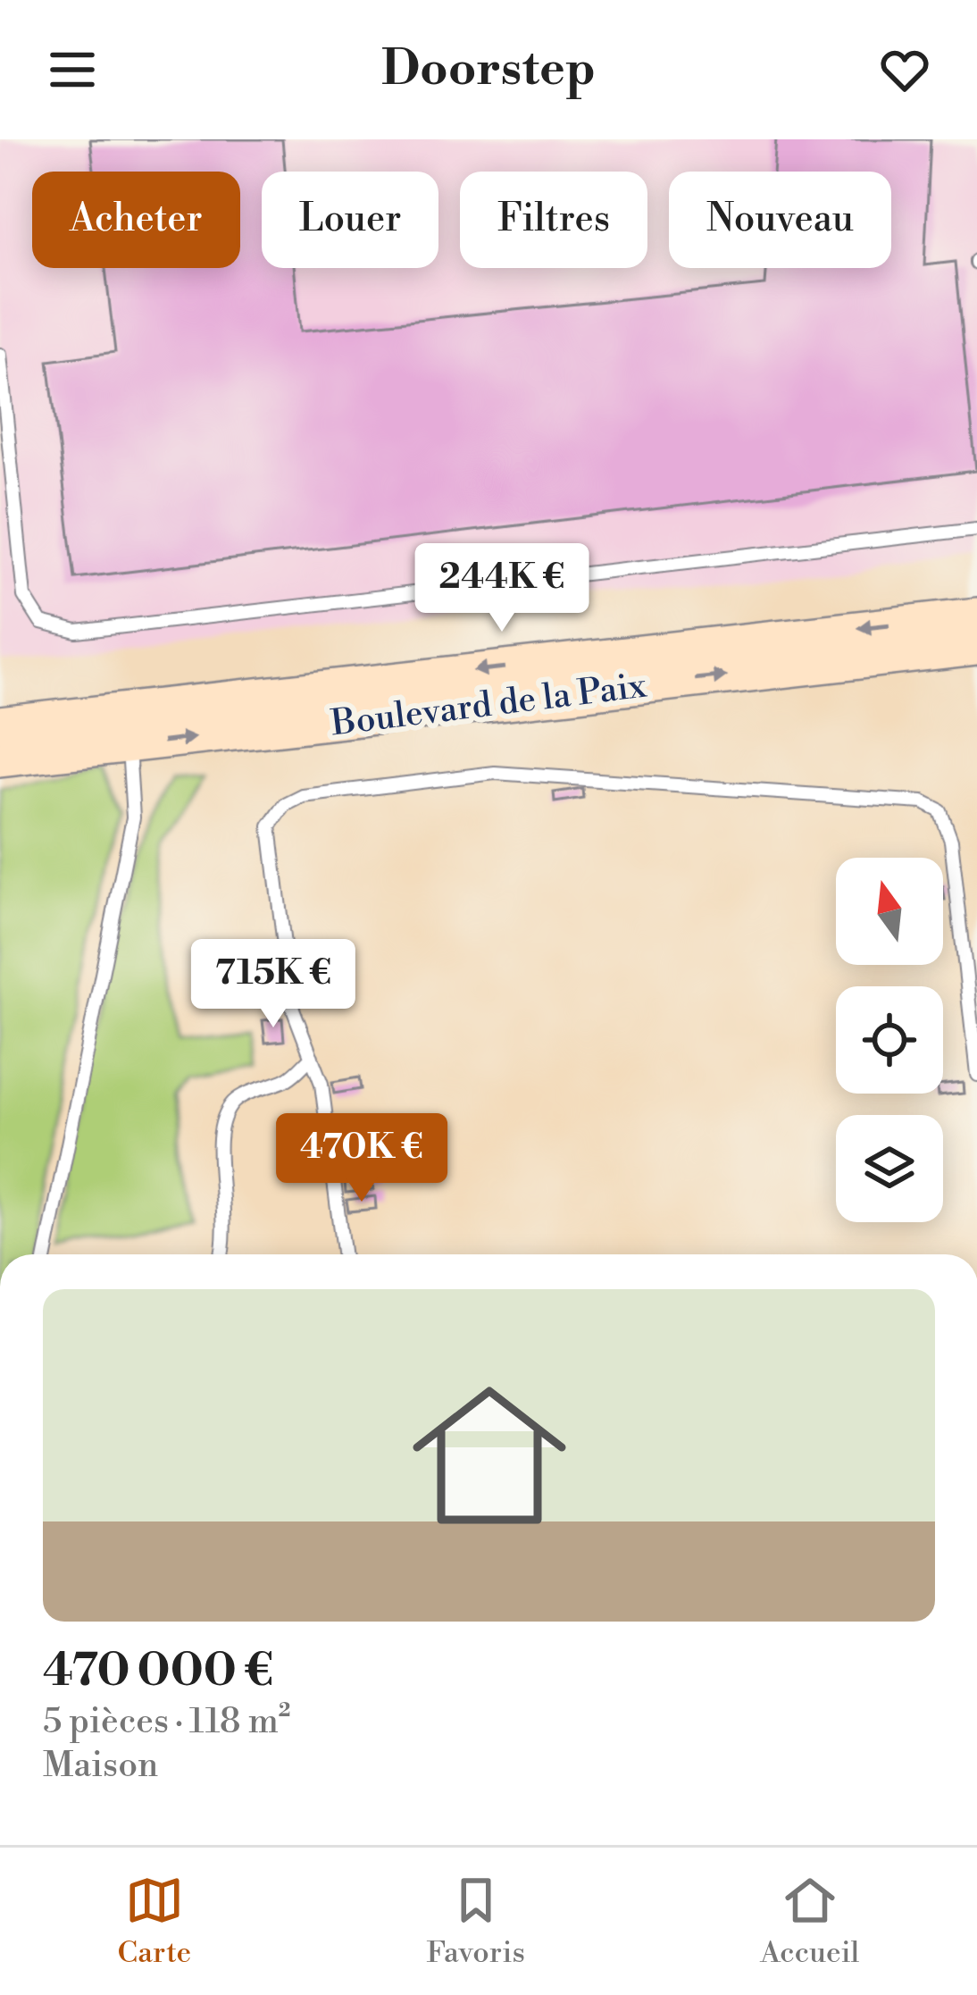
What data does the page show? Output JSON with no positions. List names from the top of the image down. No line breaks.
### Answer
{"streets":{"main road":["Boulevard de la Paix"]},"north":"top","page":{"header":"Doorstep","chip":["Acheter","Louer","Filtres","Nouveau"],"price":["244K €","715K €","470K €"],"list":[{"name":"470 000 €","note":"5 pièces · 118 m² · Maison"}],"tabs":["Carte","Favoris","Accueil"]}}
